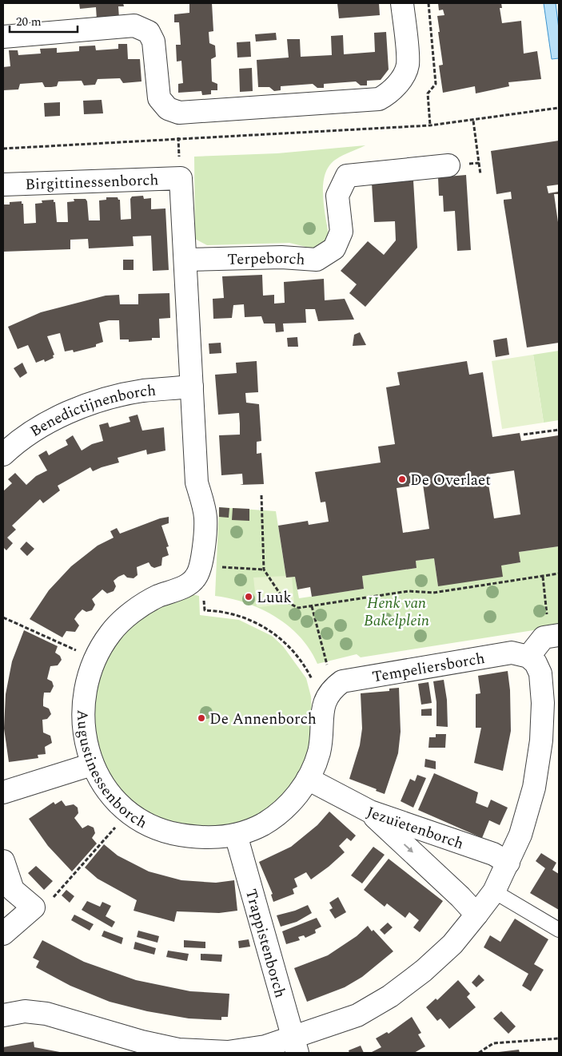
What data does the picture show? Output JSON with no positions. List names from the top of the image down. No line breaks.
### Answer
{"streets":{"street":["Birgittinessenborch","Terpeborch","Benedictijnenborch","Tempeliersborch","Augustinessenborch","Jezuïetenborch","Trappistenborch"]},"crossings":[["Tempeliersborch","Augustinessenborch"],["Augustinessenborch","Trappistenborch"]],"parks":["Henk van Bakelplein"],"places":["De Overlaet","Luuk","De Annenborch"],"scale_bar":"20 m"}
